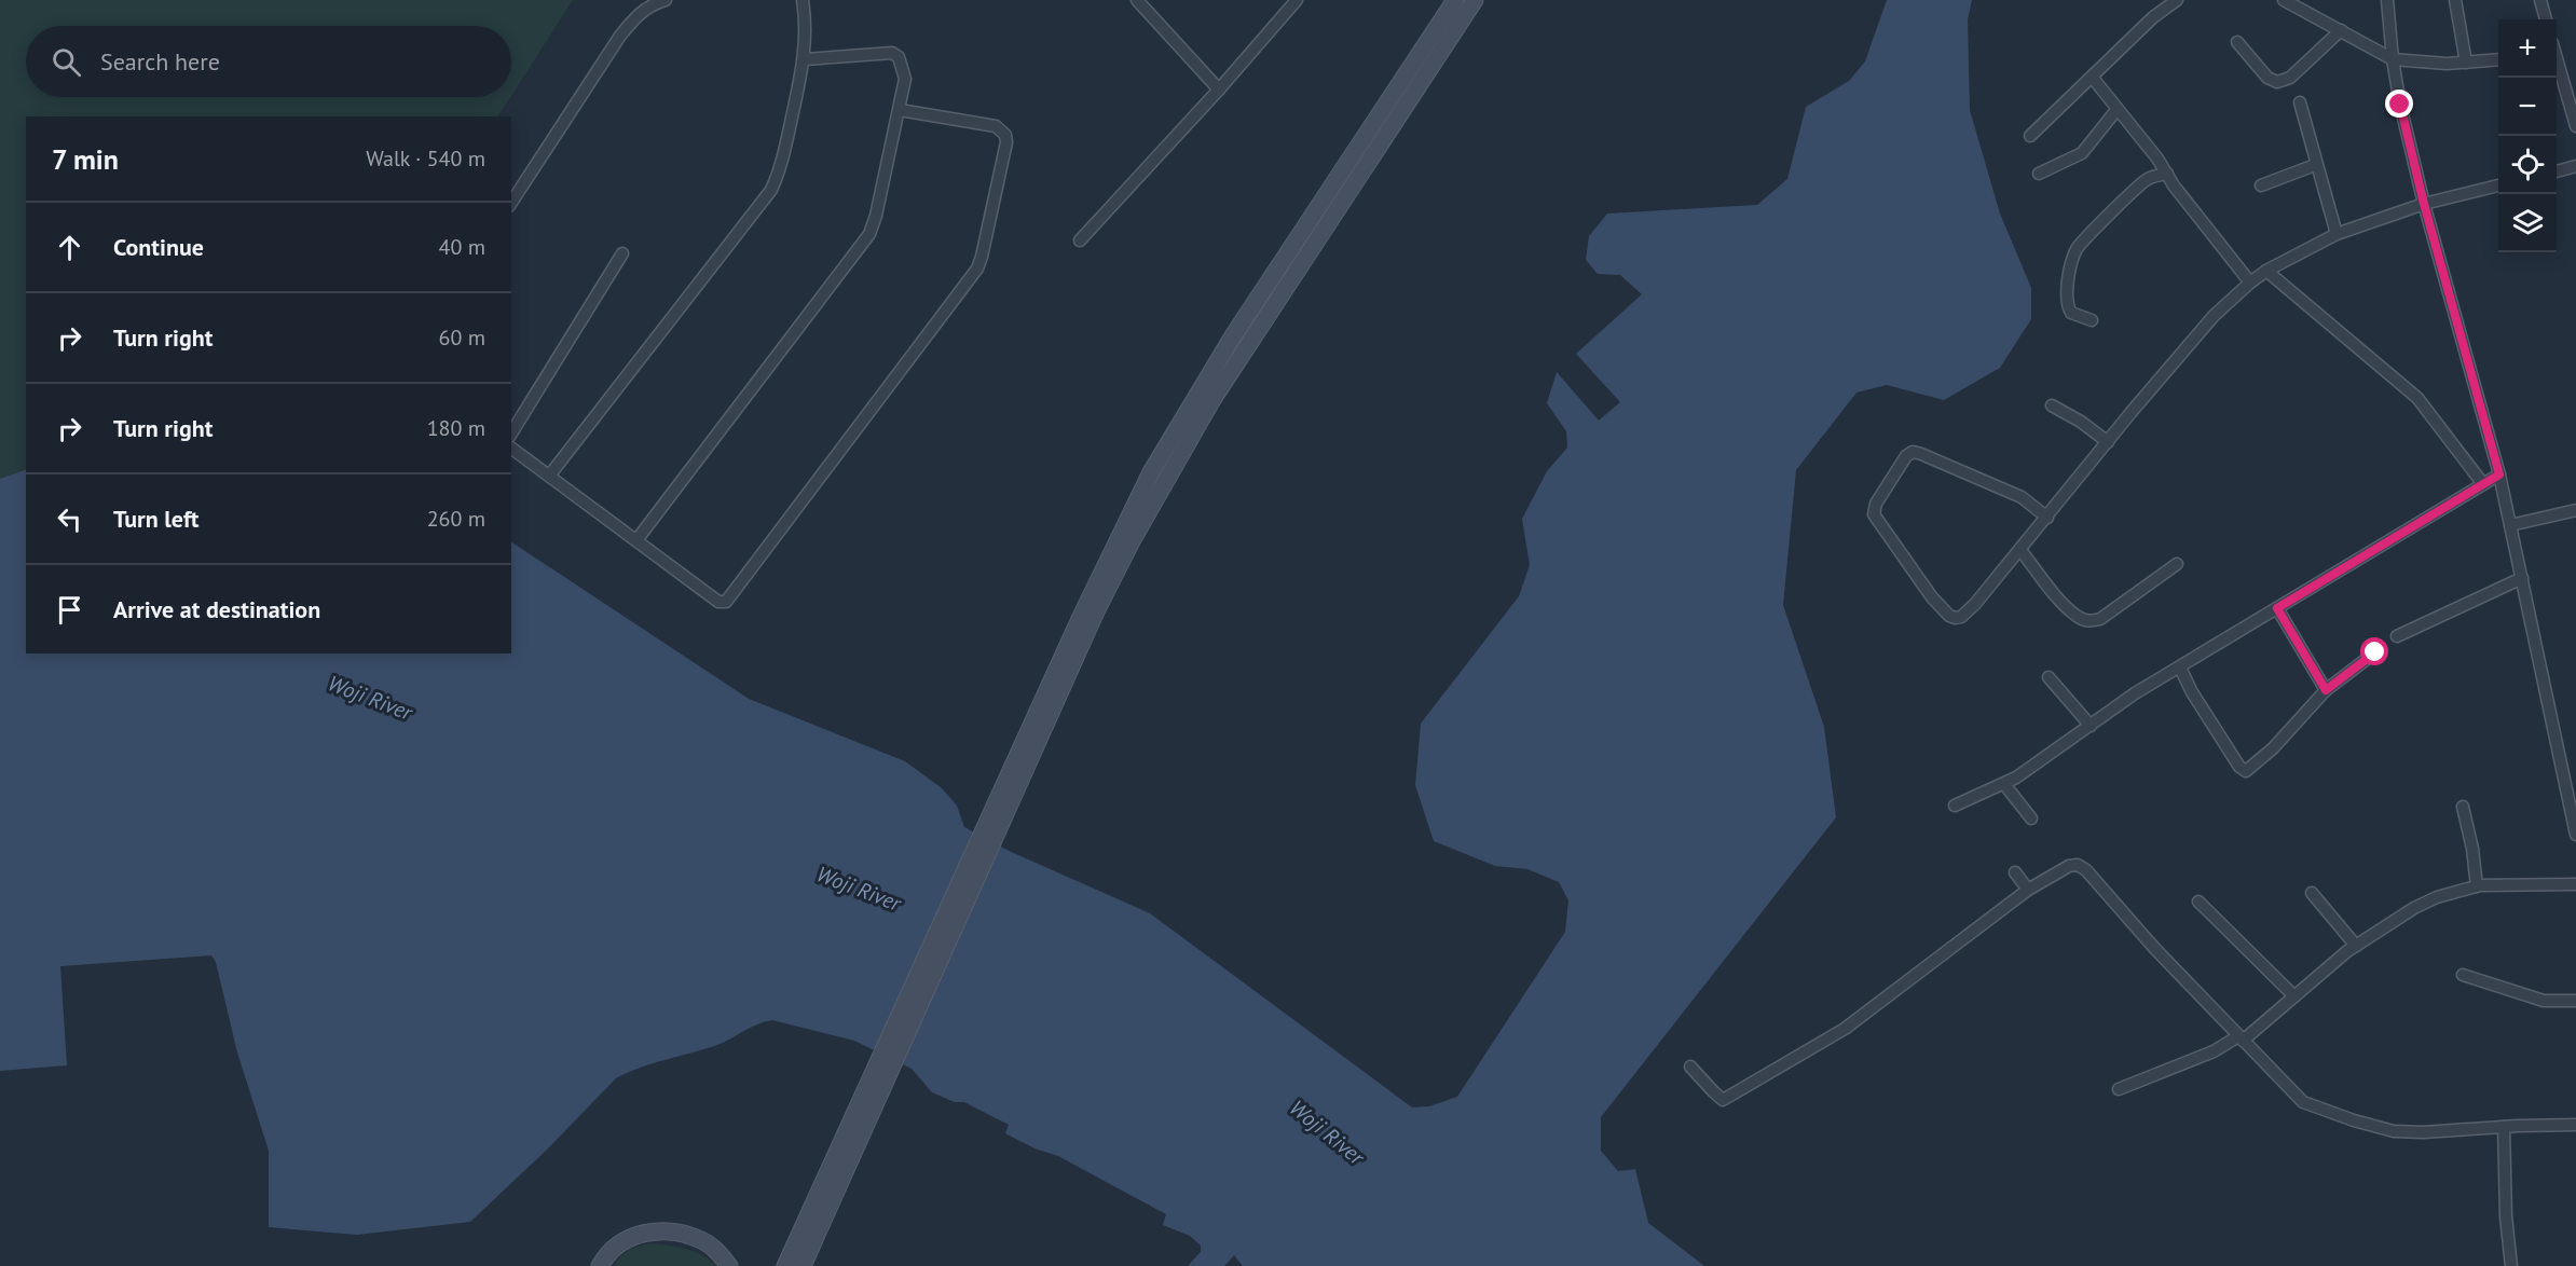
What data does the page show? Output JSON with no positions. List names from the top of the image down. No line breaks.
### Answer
{"water":["Woji River"],"page":{"map_buttons":["+","−"],"search":"Search here","heading":["7 min","Walk · 540 m"],"list":[["Continue","40 m"],["Turn right","60 m"],["Turn right","180 m"],["Turn left","260 m"],"Arrive at destination"]}}
